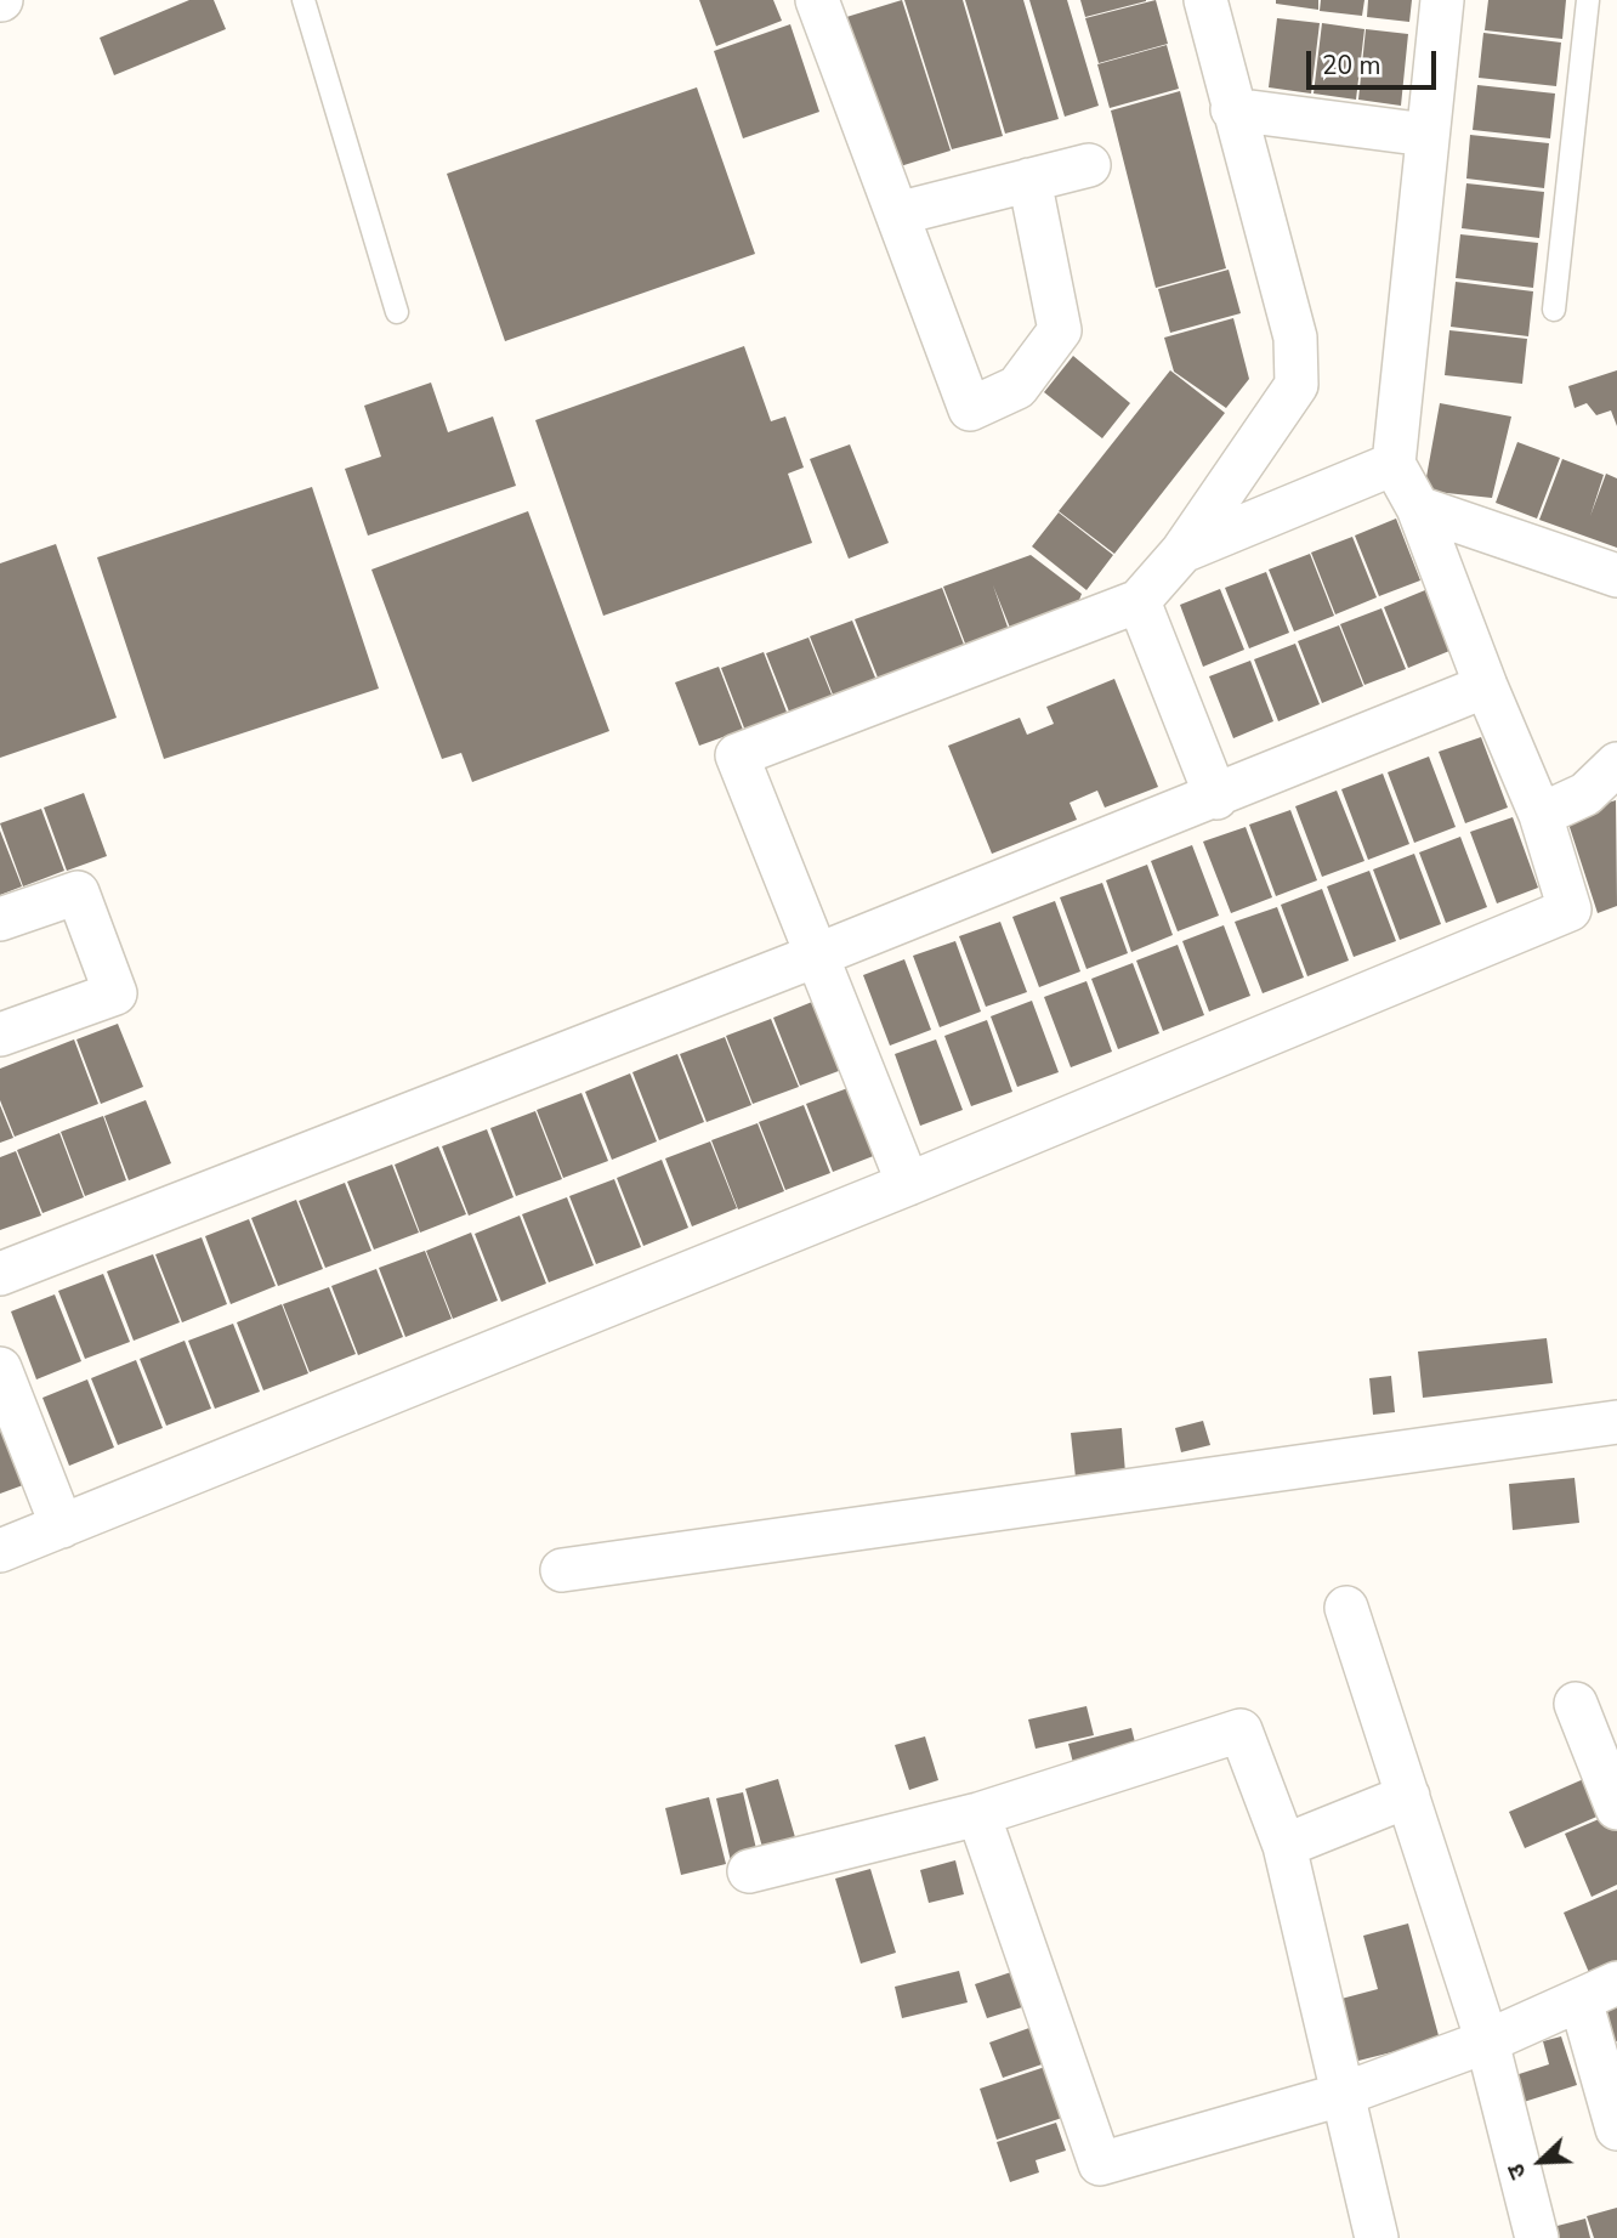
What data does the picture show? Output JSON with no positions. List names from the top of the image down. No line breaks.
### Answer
{"scale_bar":"20 m","north":"bottom left"}
